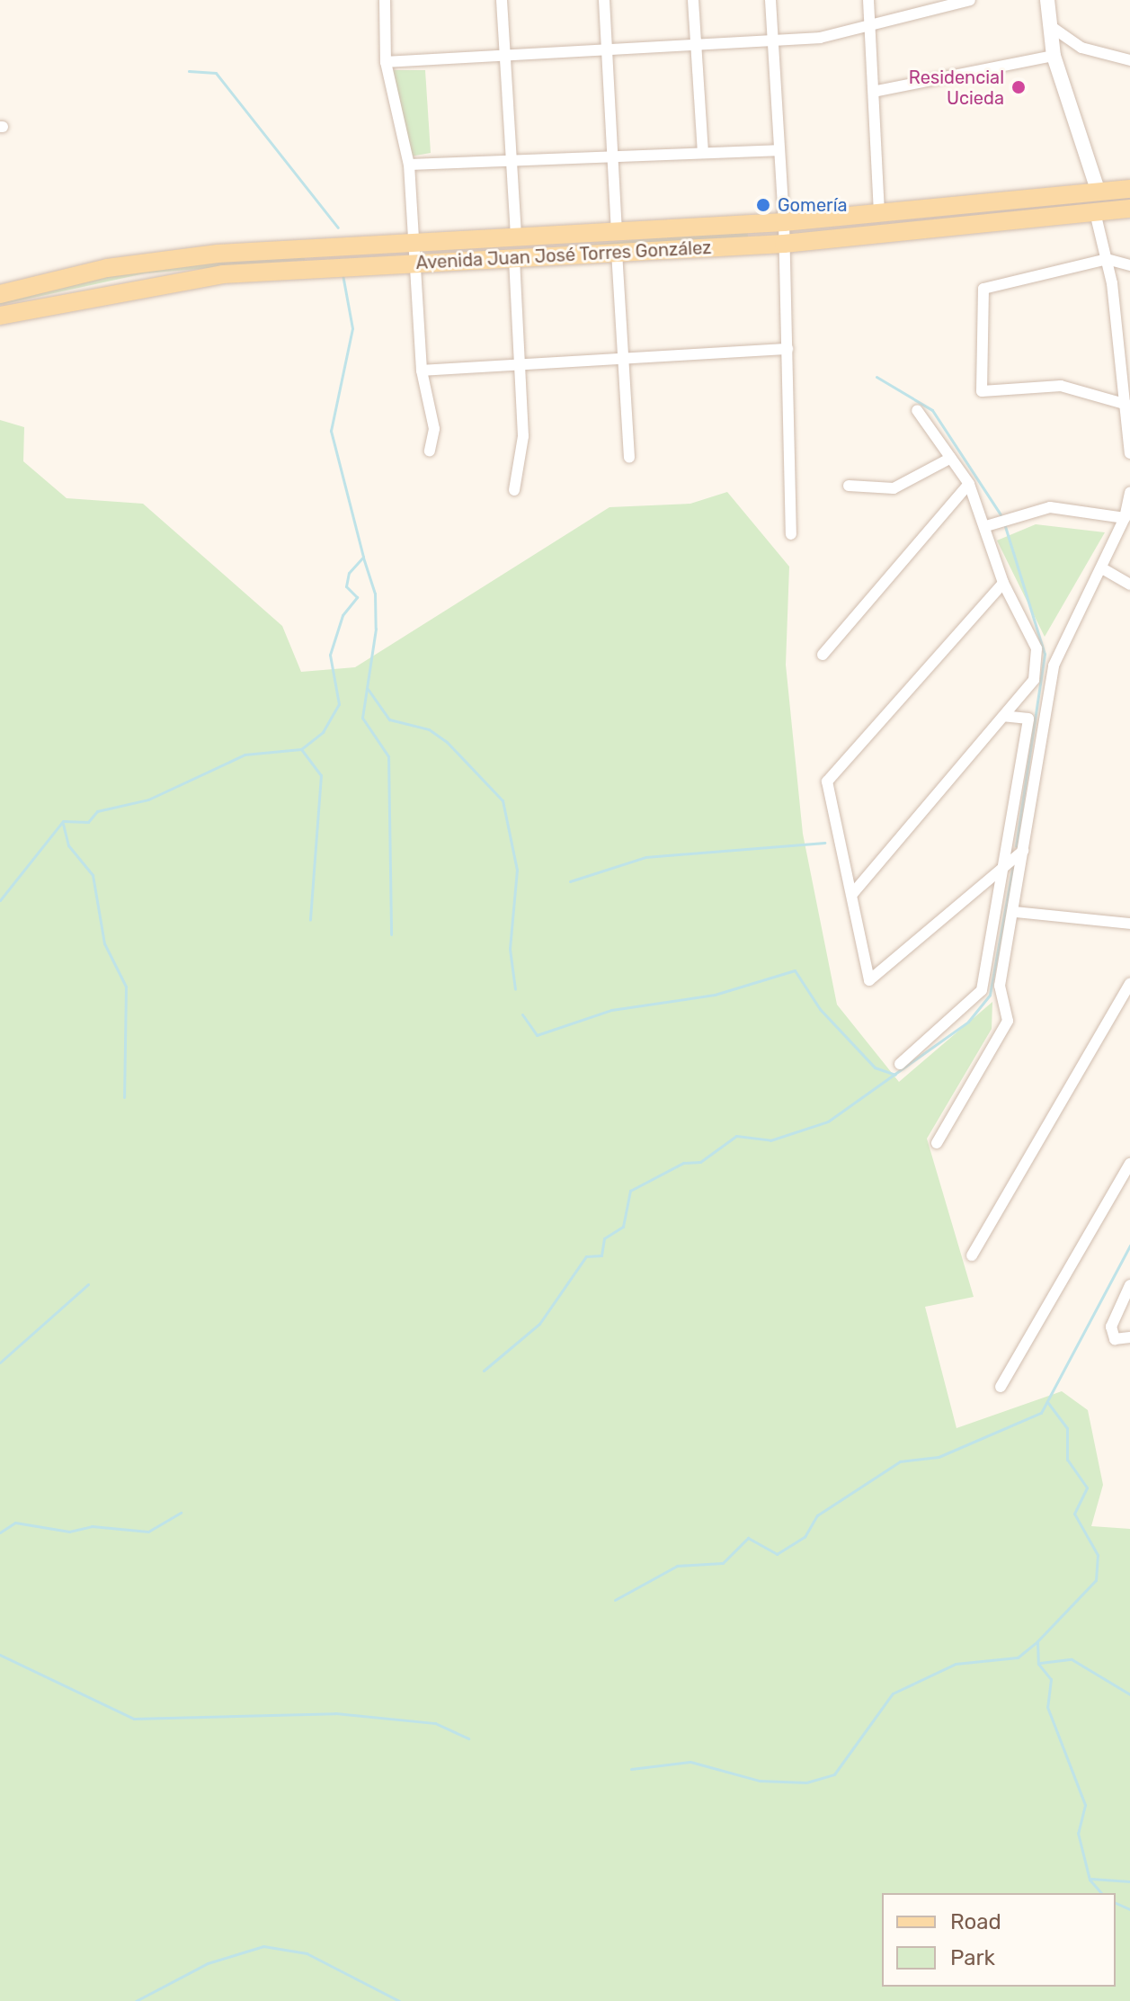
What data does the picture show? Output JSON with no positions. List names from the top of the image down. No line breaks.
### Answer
{"streets":{"main road":["Avenida Juan José Torres González"]},"places":["Residencial Ucieda","Gomería"],"legend":["Road","Park"]}
